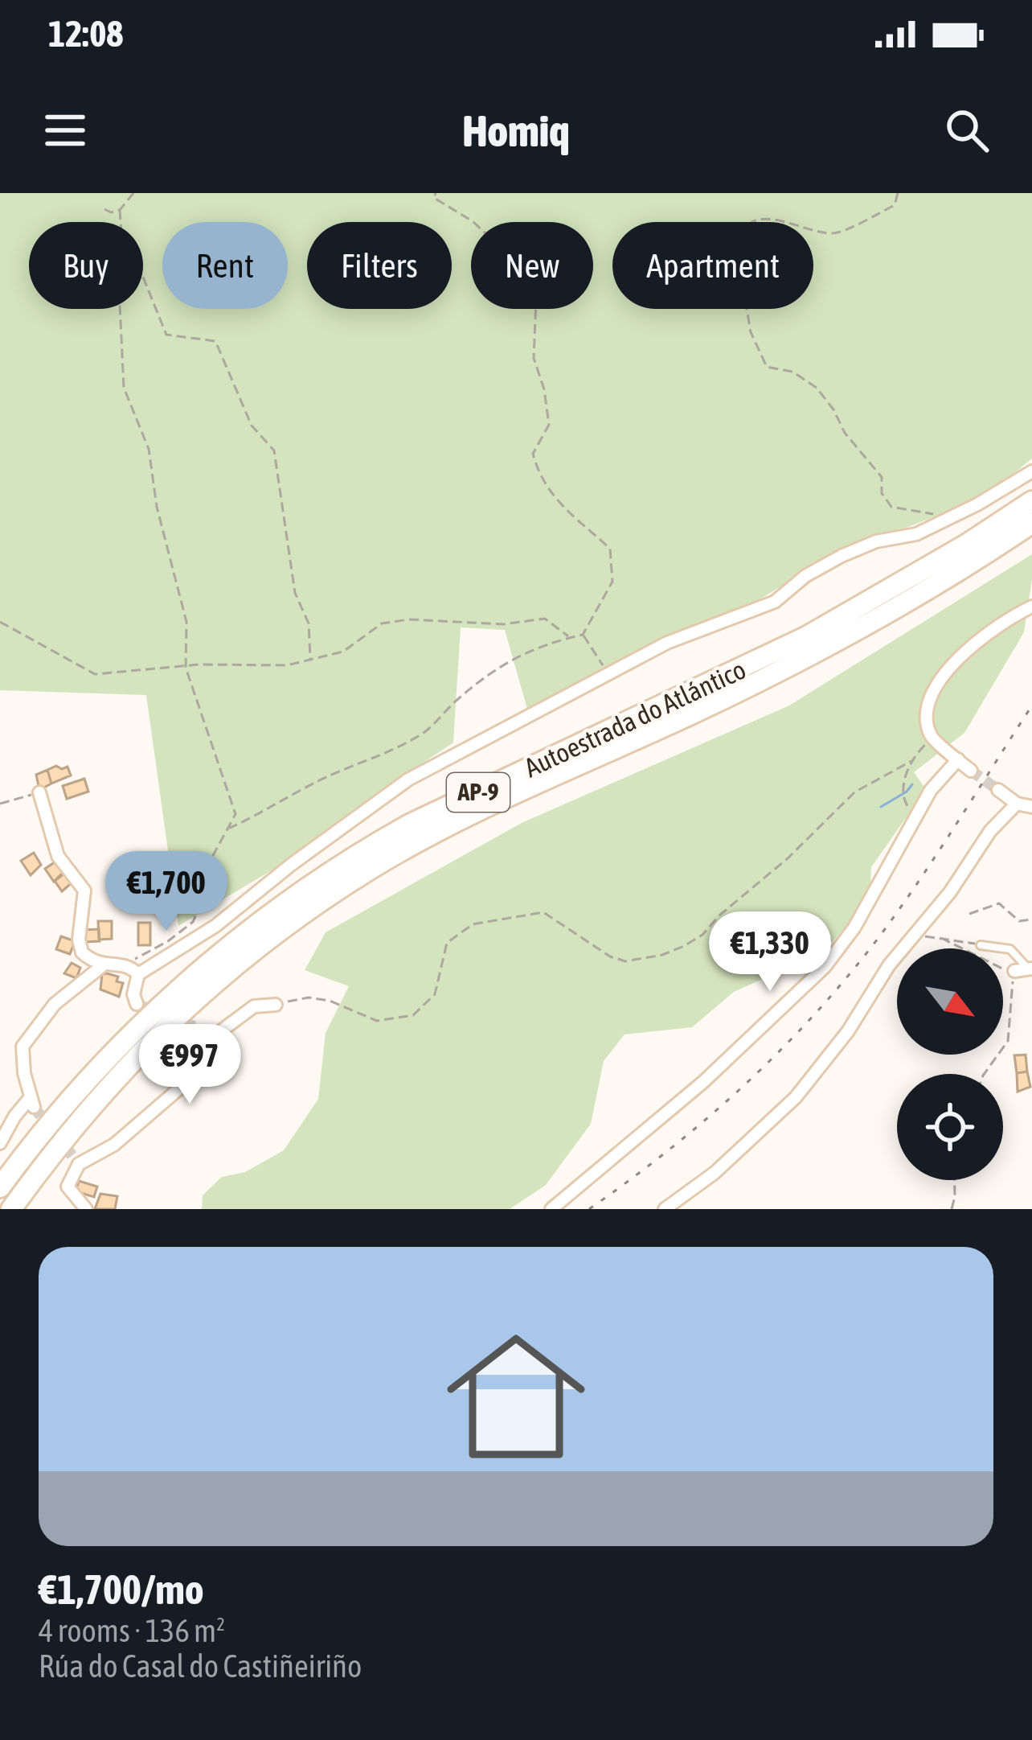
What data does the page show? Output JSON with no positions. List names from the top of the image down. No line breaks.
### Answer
{"streets":{"highway":["Autoestrada do Atlántico","AP-9"]},"north":"bottom right","page":{"status":"12:08","header":"Homiq","chip":["Buy","Rent","Filters","New","Apartment"],"price":["€1,700","€1,330","€997"],"list":[{"name":"€1,700/mo","note":"4 rooms · 136 m² · Rúa do Casal do Castiñeiriño"}]}}
